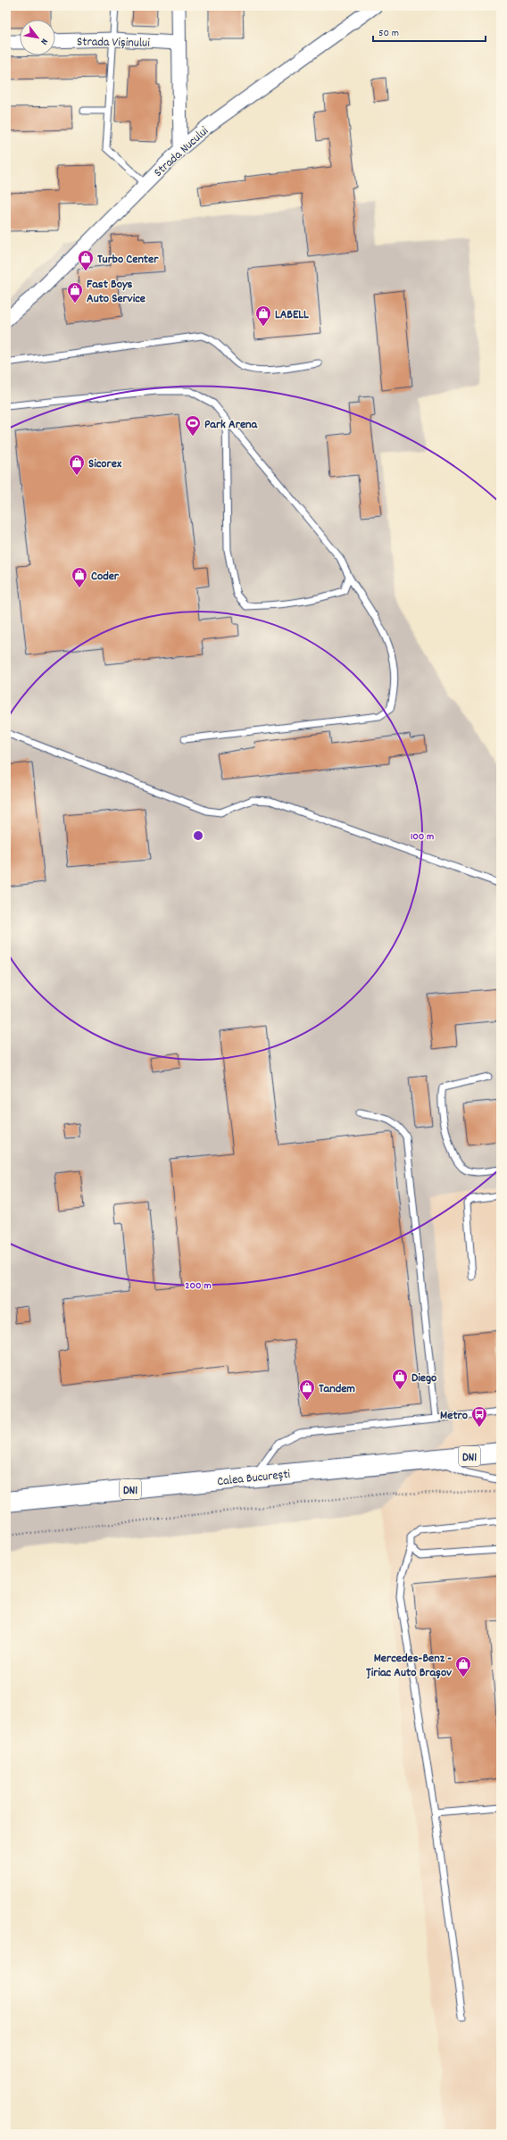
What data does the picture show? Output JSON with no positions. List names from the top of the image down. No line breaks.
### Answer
{"streets":{"main road":["DN1","Calea București"],"street":["Strada Vișinului","Strada Nucului"]},"places":{"shop":["Turbo Center","Fast Boys Auto Service","LABELL","Sicorex","Coder","Diego","Tandem","Mercedes-Benz - Țiriac Auto Brașov"],"sports":["Park Arena"],"bus stop":["Metro"]},"scale_bar":"50 m","north":"bottom right","rings":["100 m","200 m"]}
